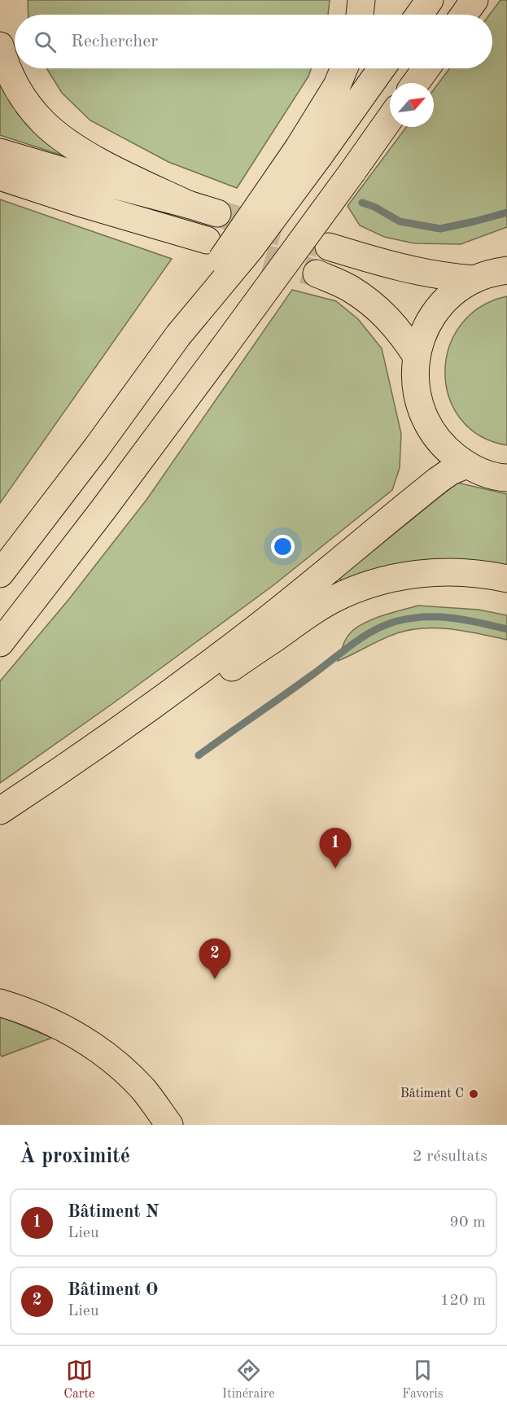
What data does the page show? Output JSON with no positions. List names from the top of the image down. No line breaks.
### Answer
{"places":["Bâtiment C"],"north":"top right","page":{"search":"Rechercher","pins":["1","2"],"heading":["À proximité","2 résultats"],"list":[{"mark":"1","name":"Bâtiment N","note":"Lieu","value":"90 m"},{"mark":"2","name":"Bâtiment O","note":"Lieu","value":"120 m"}],"nav":["Carte","Itinéraire","Favoris"]}}
